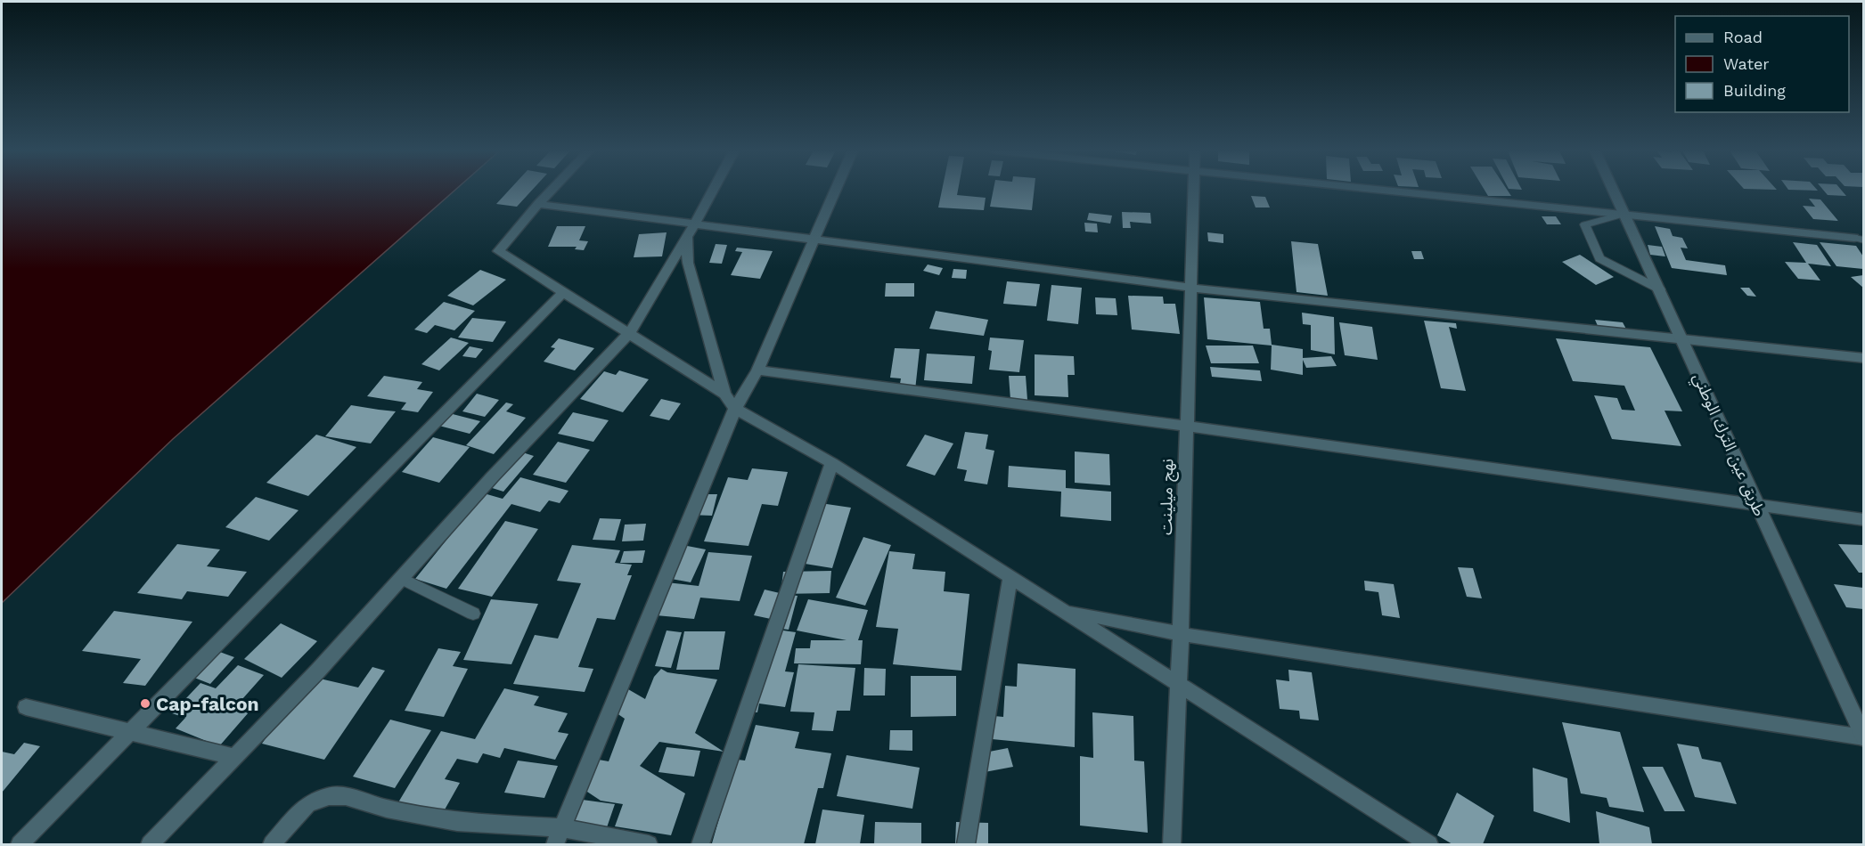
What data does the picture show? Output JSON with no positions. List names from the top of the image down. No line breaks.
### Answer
{"streets":{"street":["طريق عين الترك الوطني","نهج ميلينت"]},"places":["Cap-falcon"],"legend":["Road","Water","Building"]}
